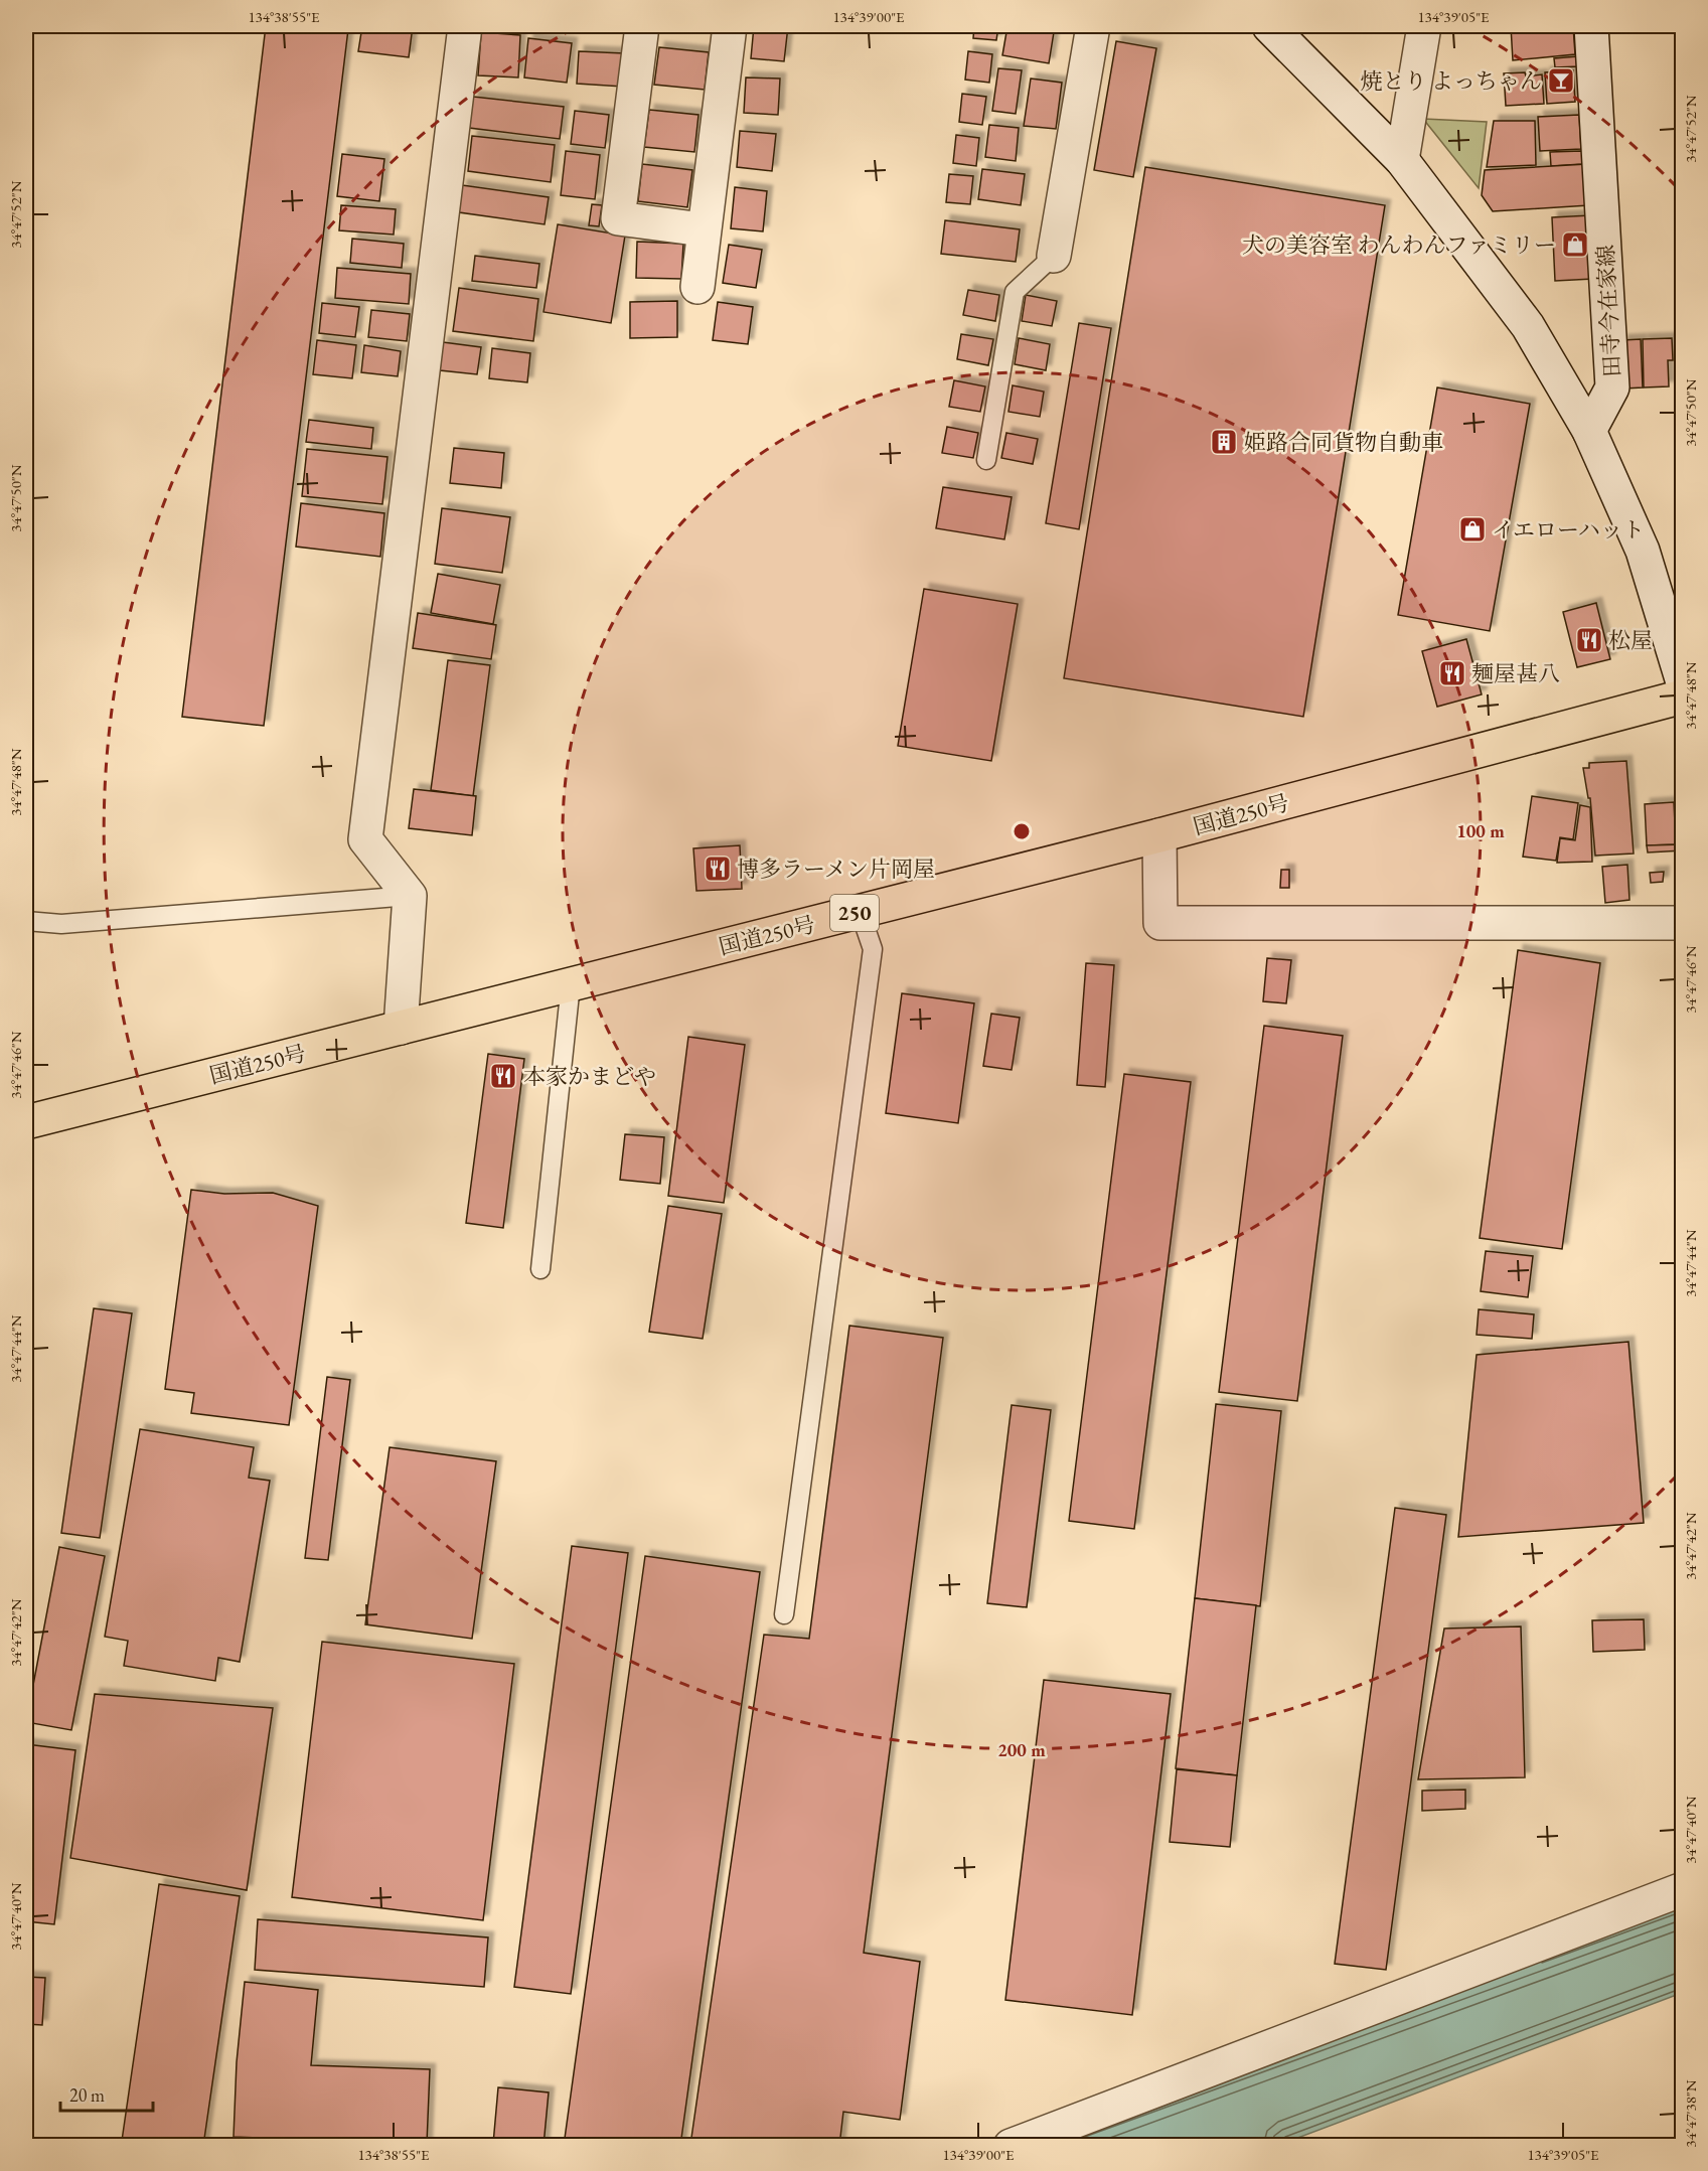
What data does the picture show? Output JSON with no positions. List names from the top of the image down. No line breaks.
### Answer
{"streets":{"highway":["国道250号","250"],"street":["田寺今在家線"]},"places":{"bar":["焼とり よっちゃん"],"shop":["犬の美容室 わんわんファミリー","イエローハット"],"building":["姫路合同貨物自動車"],"restaurant":["松屋","麺屋甚八","博多ラーメン片岡屋","本家かまどや"]},"scale_bar":"20 m","coordinates":["134°38'55\"E","134°39'00\"E","134°39'05\"E","34°47'52\"N","34°47'50\"N","34°47'48\"N","34°47'46\"N","34°47'44\"N","34°47'42\"N","34°47'40\"N","34°47'38\"N"],"rings":["100 m","200 m"]}
